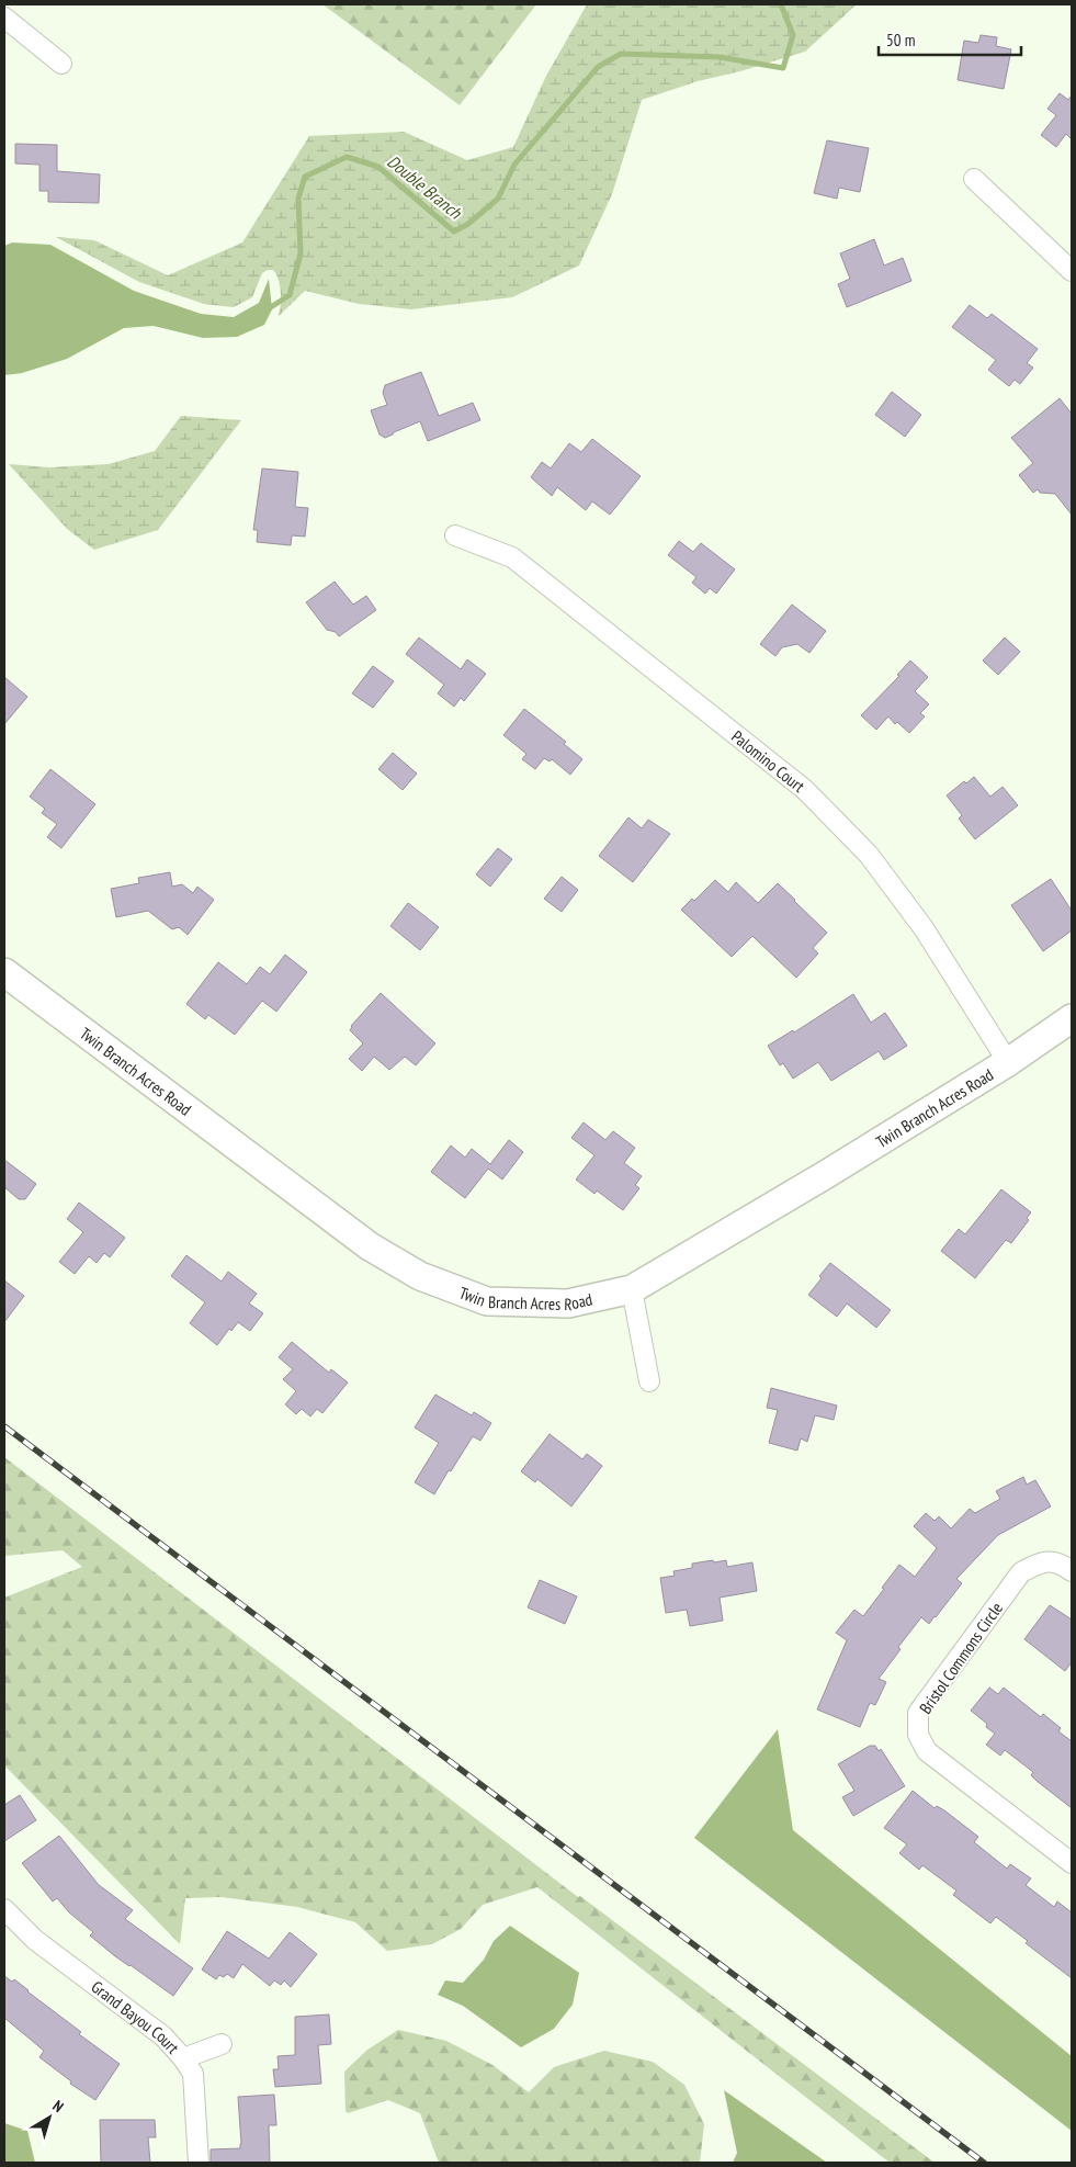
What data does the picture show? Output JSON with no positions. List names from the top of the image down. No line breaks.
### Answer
{"streets":{"street":["Palomino Court","Twin Branch Acres Road","Bristol Commons Circle","Grand Bayou Court"]},"crossings":[["Palomino Court","Twin Branch Acres Road"]],"water":["Double Branch"],"scale_bar":"50 m","north":"top right"}
